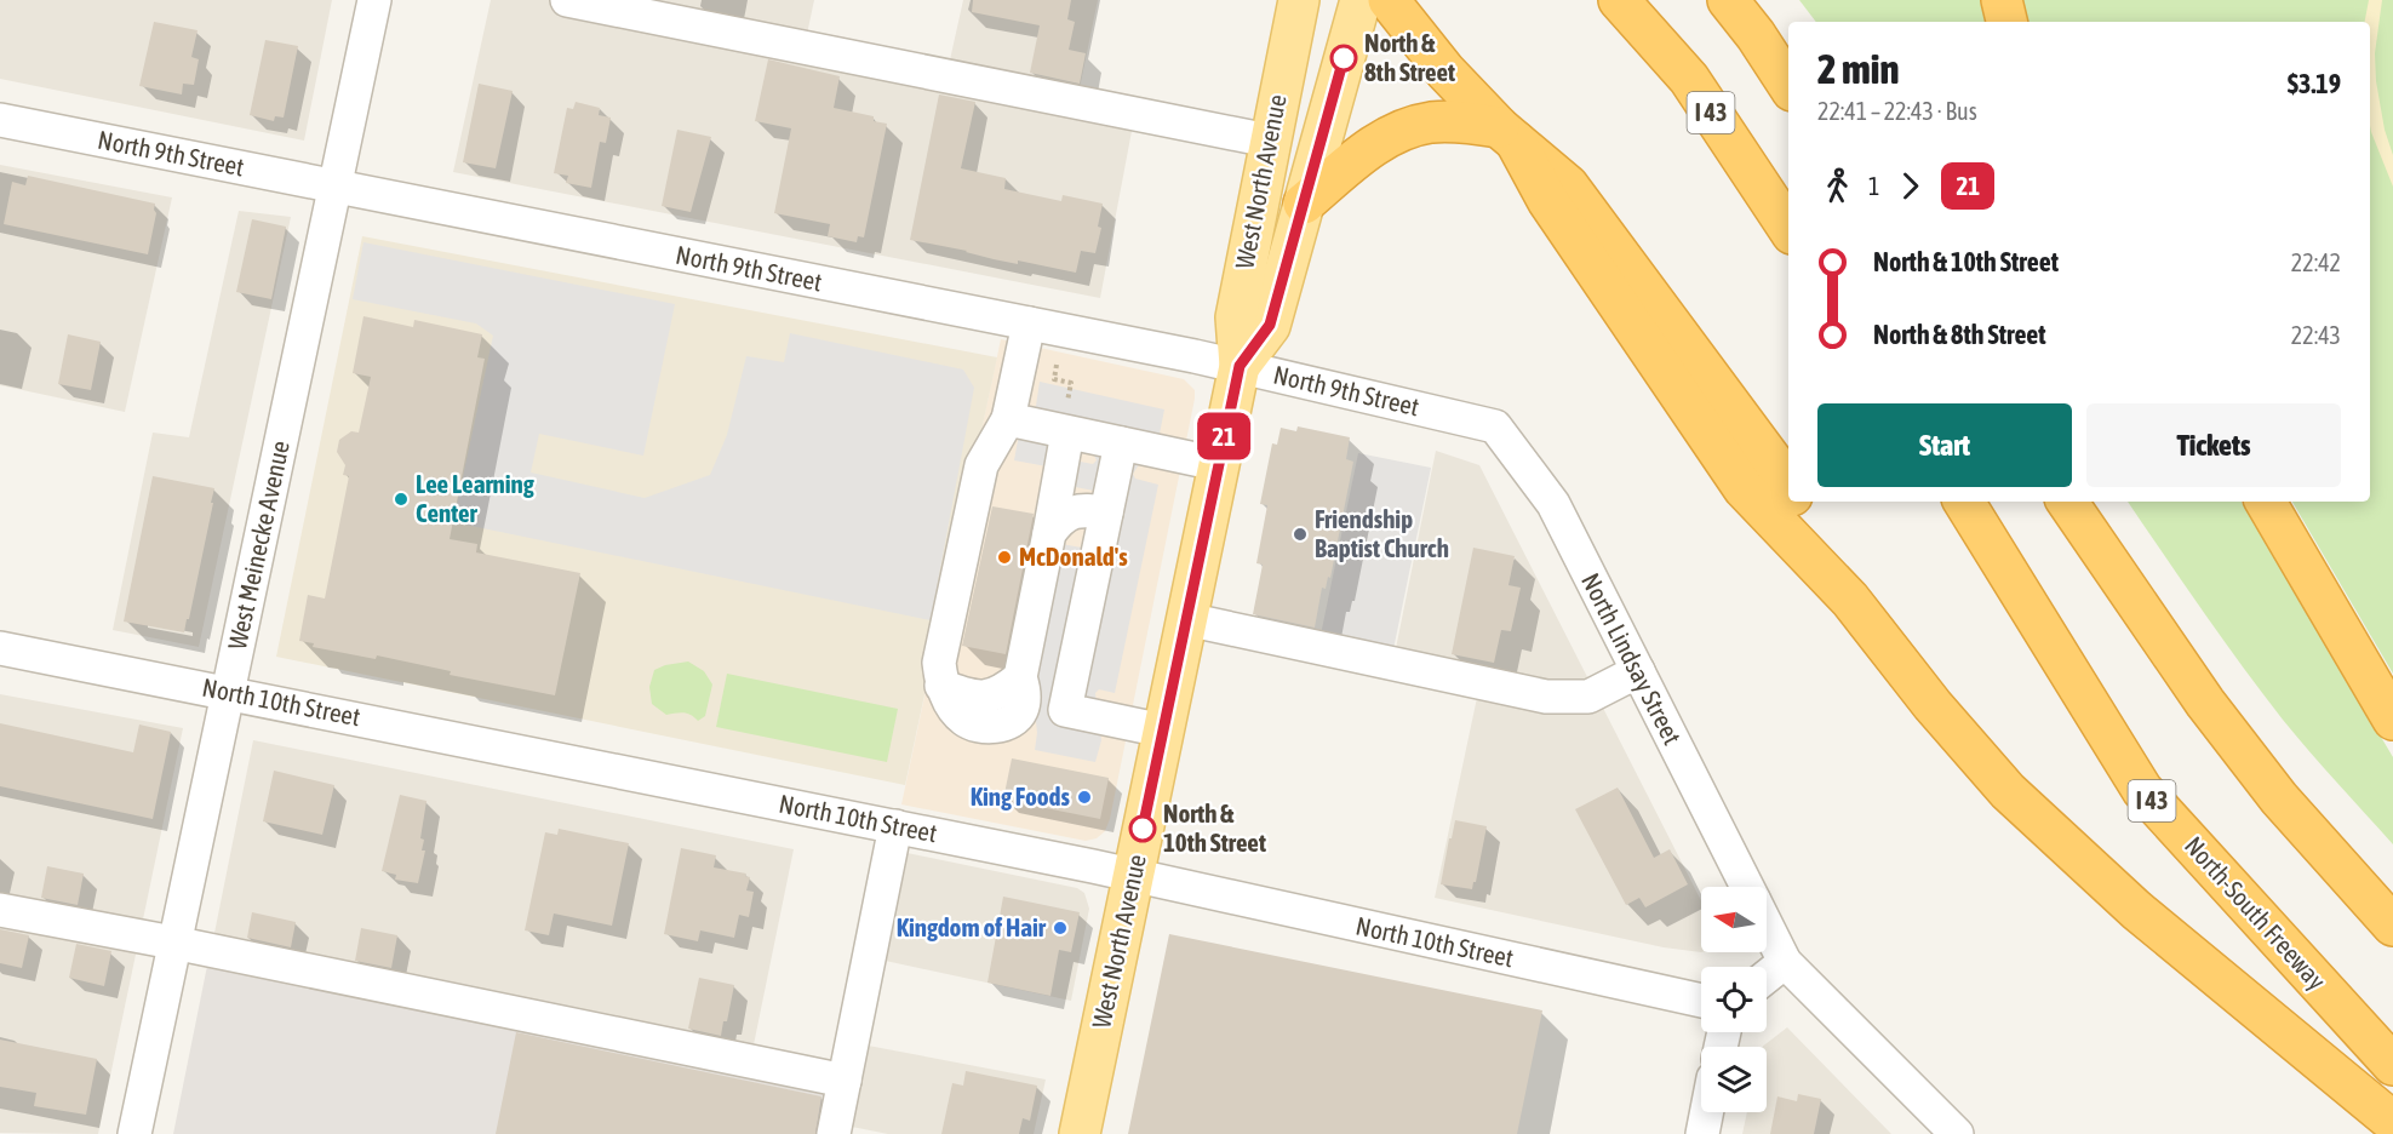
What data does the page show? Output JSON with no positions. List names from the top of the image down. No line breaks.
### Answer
{"streets":{"highway":["I 43","North-South Freeway"],"main road":["West North Avenue"],"street":["North 9th Street","West Meinecke Avenue","North Lindsay Street","North 10th Street"]},"crossings":[["North 9th Street","West North Avenue"],["North 9th Street","West Meinecke Avenue"],["North 9th Street","North Lindsay Street"],["West North Avenue","North 10th Street"],["West Meinecke Avenue","North 10th Street"]],"places":["North & 8th Street","Lee Learning Center","Friendship Baptist Church","McDonald's","King Foods","North & 10th Street","Kingdom of Hair"],"lines":["bus line 21"],"north":"left","page":{"on_map":"21","heading":["2 min","22:41 – 22:43 · Bus","$3.19"],"legs":["1","21"],"list":[{"name":"North & 10th Street","value":"22:42"},{"name":"North & 8th Street","value":"22:43"}],"buttons":["Start","Tickets"]}}
